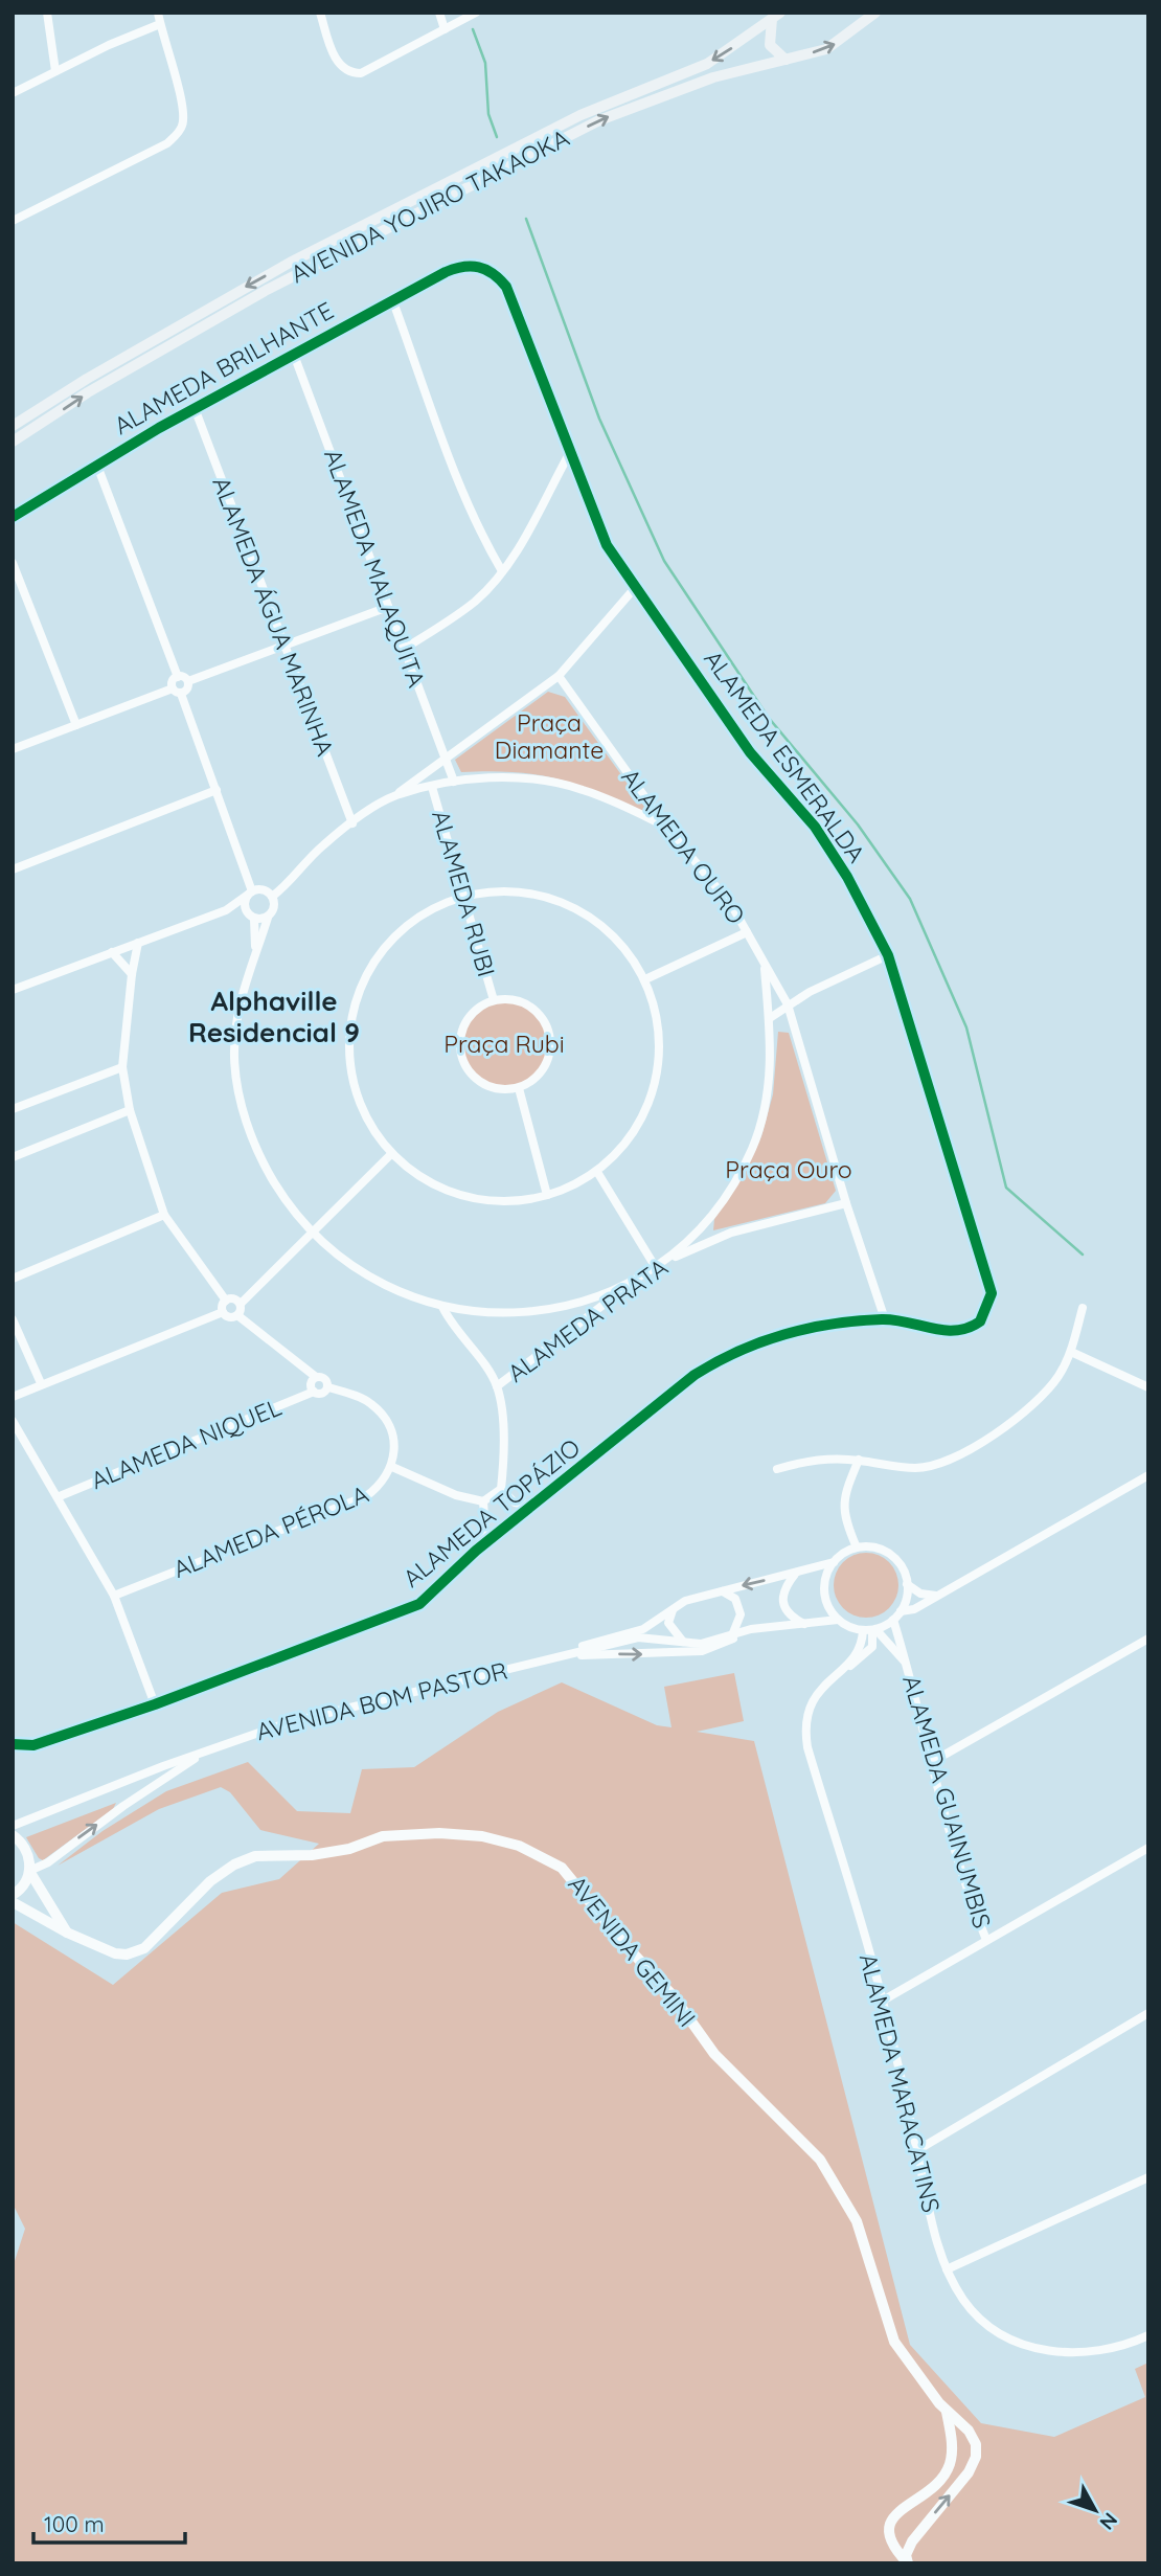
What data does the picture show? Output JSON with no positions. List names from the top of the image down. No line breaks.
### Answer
{"streets":{"main road":["AVENIDA YOJIRO TAKAOKA"],"street":["ALAMEDA BRILHANTE","ALAMEDA MALAQUITA","ALAMEDA ÁGUA MARINHA","ALAMEDA ESMERALDA","ALAMEDA OURO","ALAMEDA RUBI","ALAMEDA PRATA","ALAMEDA NIQUEL","ALAMEDA TOPÁZIO","ALAMEDA PÉROLA","AVENIDA BOM PASTOR","ALAMEDA GUAINUMBIS","AVENIDA GEMINI","ALAMEDA MARACATINS"]},"crossings":[["ALAMEDA BRILHANTE","ALAMEDA MALAQUITA"],["ALAMEDA BRILHANTE","ALAMEDA ÁGUA MARINHA"],["ALAMEDA BRILHANTE","ALAMEDA ESMERALDA"],["ALAMEDA ESMERALDA","ALAMEDA TOPÁZIO"],["ALAMEDA OURO","ALAMEDA PRATA"],["ALAMEDA OURO","ALAMEDA TOPÁZIO"],["ALAMEDA NIQUEL","ALAMEDA PÉROLA"],["AVENIDA BOM PASTOR","ALAMEDA GUAINUMBIS"],["AVENIDA BOM PASTOR","ALAMEDA MARACATINS"],["ALAMEDA GUAINUMBIS","ALAMEDA MARACATINS"]],"districts":["Alphaville Residencial 9"],"parks":["Praça Diamante","Praça Rubi","Praça Ouro"],"scale_bar":"100 m","north":"bottom right"}
